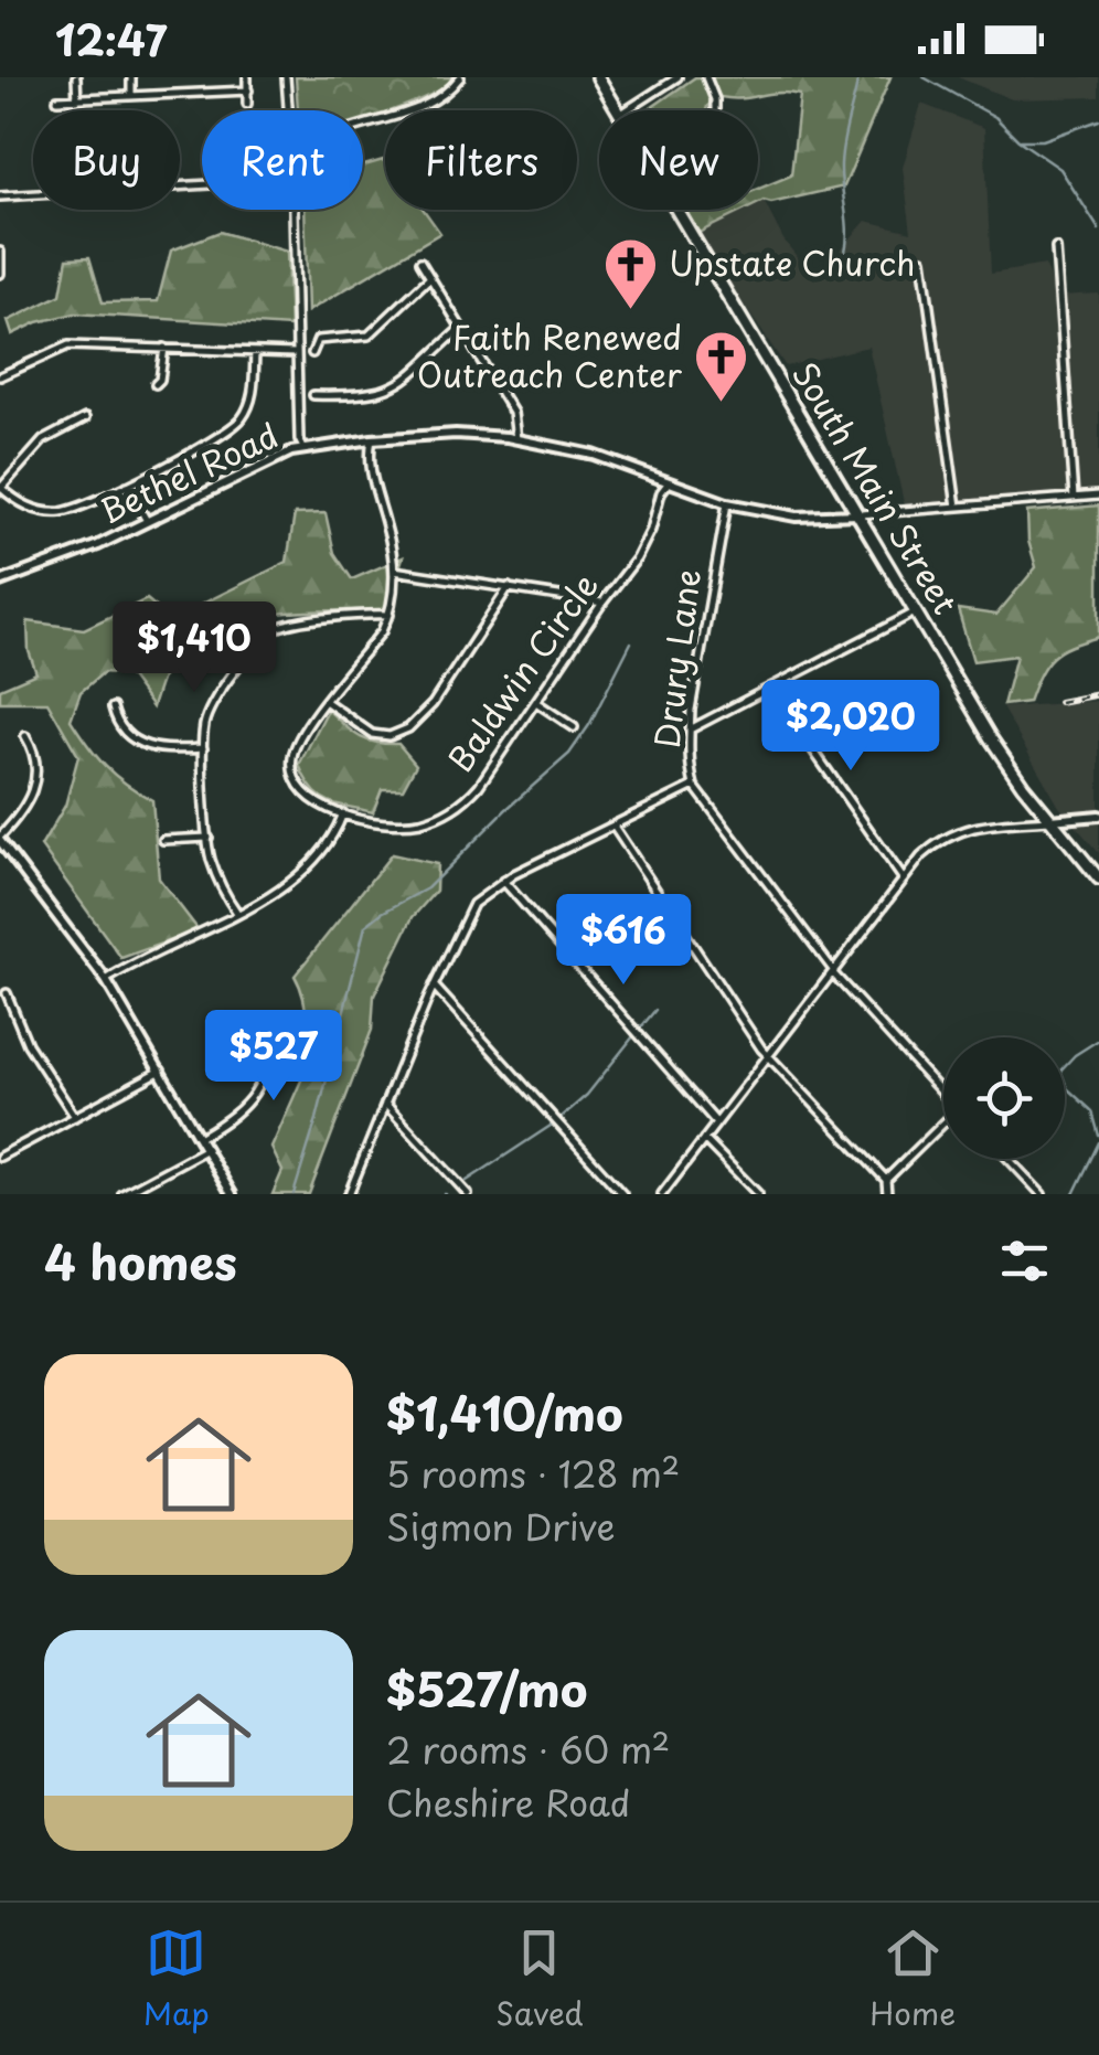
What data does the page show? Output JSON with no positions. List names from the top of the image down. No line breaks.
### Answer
{"streets":{"main road":["South Main Street"],"street":["Bethel Road","Drury Lane","Baldwin Circle"]},"crossings":[["Bethel Road","South Main Street"],["Bethel Road","Drury Lane"],["Bethel Road","Baldwin Circle"]],"places":{"church":["Upstate Church","Faith Renewed Outreach Center"]},"page":{"status":"12:47","chip":["Buy","Rent","Filters","New"],"price":["$1,410","$2,020","$616","$527"],"heading":"4 homes","list":[{"name":"$1,410/mo","note":"5 rooms · 128 m² · Sigmon Drive"},{"name":"$527/mo","note":"2 rooms · 60 m² · Cheshire Road"}],"tabs":["Map","Saved","Home"]}}
